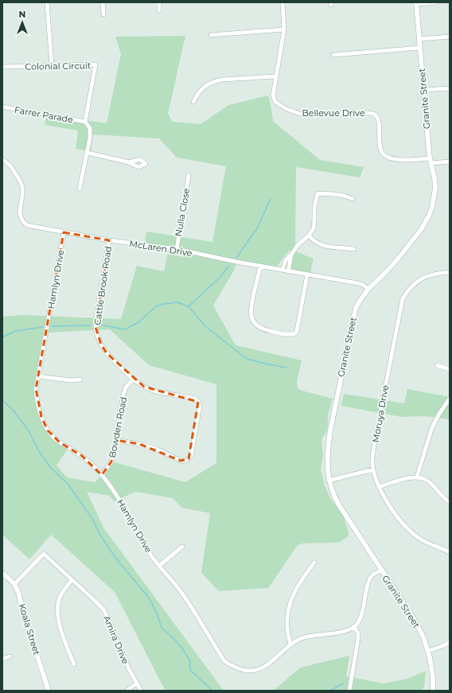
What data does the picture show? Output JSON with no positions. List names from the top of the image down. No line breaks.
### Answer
{"streets":{"street":["Colonial Circuit","Granite Street","Bellevue Drive","Farrer Parade","Nulla Close","McLaren Drive","Hamlyn Drive","Cattle Brook Road","Moruya Drive","Bowden Road","Koala Street","Amira Drive"]},"crossings":[["Colonial Circuit","Farrer Parade"],["Granite Street","Bellevue Drive"],["Granite Street","McLaren Drive"],["Nulla Close","McLaren Drive"],["McLaren Drive","Hamlyn Drive"],["McLaren Drive","Cattle Brook Road"],["Hamlyn Drive","Bowden Road"],["Cattle Brook Road","Bowden Road"],["Koala Street","Amira Drive"]],"north":"top"}
